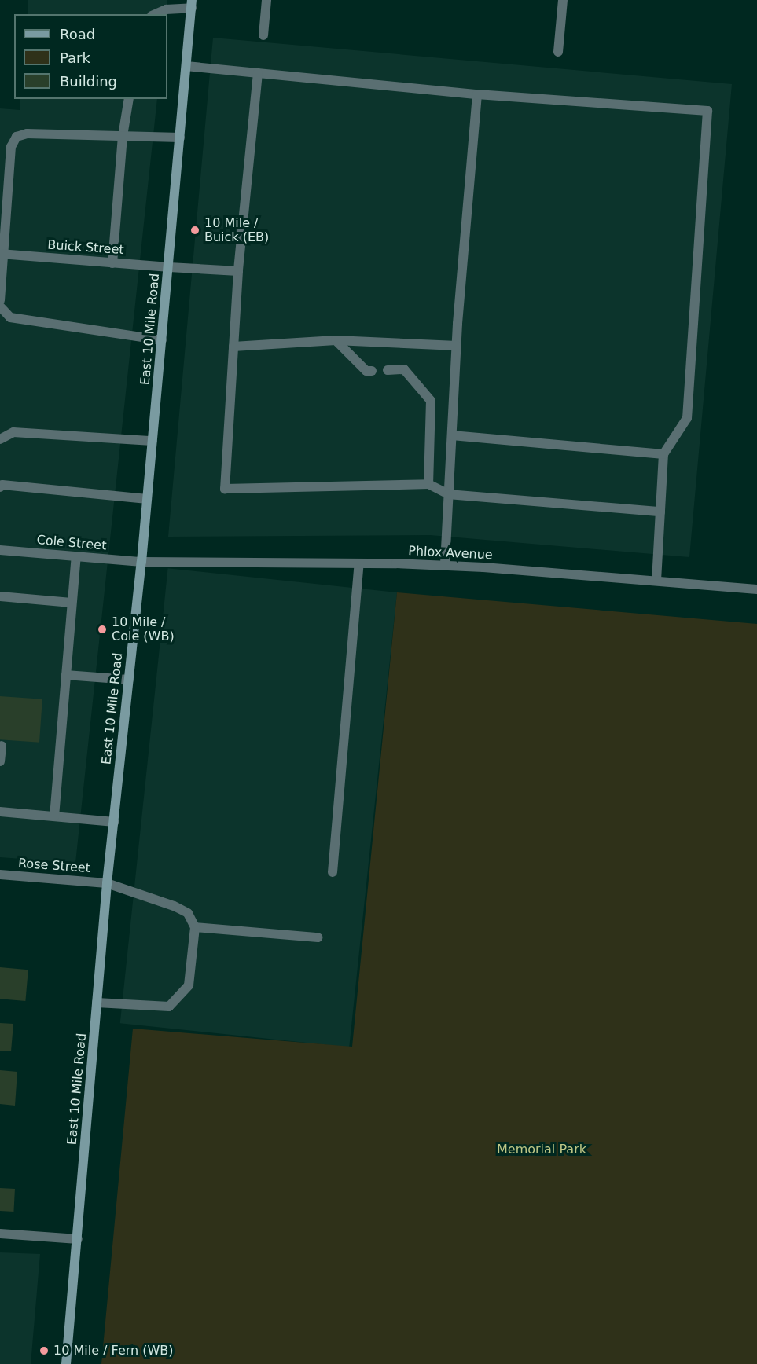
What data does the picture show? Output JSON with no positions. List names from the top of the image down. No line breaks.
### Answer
{"streets":{"main road":["East 10 Mile Road"],"street":["Buick Street","Cole Street","Phlox Avenue","Rose Street"]},"crossings":[["Buick Street","East 10 Mile Road"],["East 10 Mile Road","Cole Street"],["East 10 Mile Road","Phlox Avenue"],["East 10 Mile Road","Rose Street"],["Cole Street","Phlox Avenue"]],"parks":["Memorial Park"],"places":["10 Mile / Buick (EB)","10 Mile / Cole (WB)","10 Mile / Fern (WB)"],"legend":["Road","Park","Building"]}
